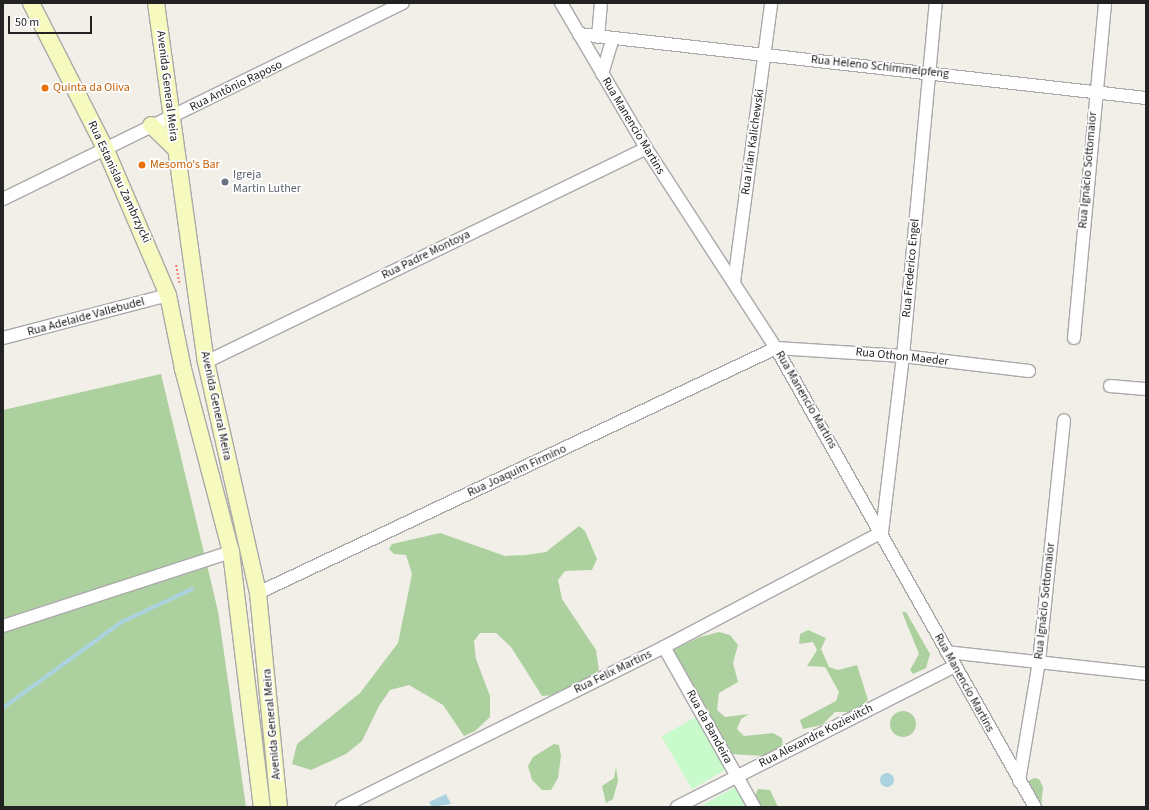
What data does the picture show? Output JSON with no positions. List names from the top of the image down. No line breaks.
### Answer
{"streets":{"main road":["Avenida General Meira","Rua Estanislau Zambrzycki"],"street":["Rua Heleno Schimmelpfeng","Rua Antônio Raposo","Rua Manencio Martins","Rua Irlan Kalichewski","Rua Ignácio Sottomaior","Rua Padre Montoya","Rua Frederico Engel","Rua Adelaide Vallebudel","Rua Othon Maeder","Rua Joaquim Firmino","Rua Felix Martins","Rua da Bandeira","Rua Alexandre Kozievitch"]},"crossings":[["Rua Heleno Schimmelpfeng","Rua Manencio Martins"],["Rua Heleno Schimmelpfeng","Rua Irlan Kalichewski"],["Rua Heleno Schimmelpfeng","Rua Ignácio Sottomaior"],["Rua Heleno Schimmelpfeng","Rua Frederico Engel"],["Avenida General Meira","Rua Antônio Raposo"],["Avenida General Meira","Rua Estanislau Zambrzycki"],["Avenida General Meira","Rua Padre Montoya"],["Avenida General Meira","Rua Joaquim Firmino"],["Rua Antônio Raposo","Rua Estanislau Zambrzycki"],["Rua Manencio Martins","Rua Irlan Kalichewski"],["Rua Manencio Martins","Rua Ignácio Sottomaior"],["Rua Manencio Martins","Rua Padre Montoya"],["Rua Manencio Martins","Rua Frederico Engel"],["Rua Manencio Martins","Rua Othon Maeder"],["Rua Manencio Martins","Rua Joaquim Firmino"],["Rua Manencio Martins","Rua Felix Martins"],["Rua Manencio Martins","Rua Alexandre Kozievitch"],["Rua Estanislau Zambrzycki","Rua Adelaide Vallebudel"],["Rua Frederico Engel","Rua Othon Maeder"],["Rua Frederico Engel","Rua Felix Martins"],["Rua Othon Maeder","Rua Joaquim Firmino"],["Rua Felix Martins","Rua da Bandeira"],["Rua da Bandeira","Rua Alexandre Kozievitch"]],"places":["Quinta da Oliva","Mesomo's Bar","Igreja Martin Luther"],"scale_bar":"50 m"}
